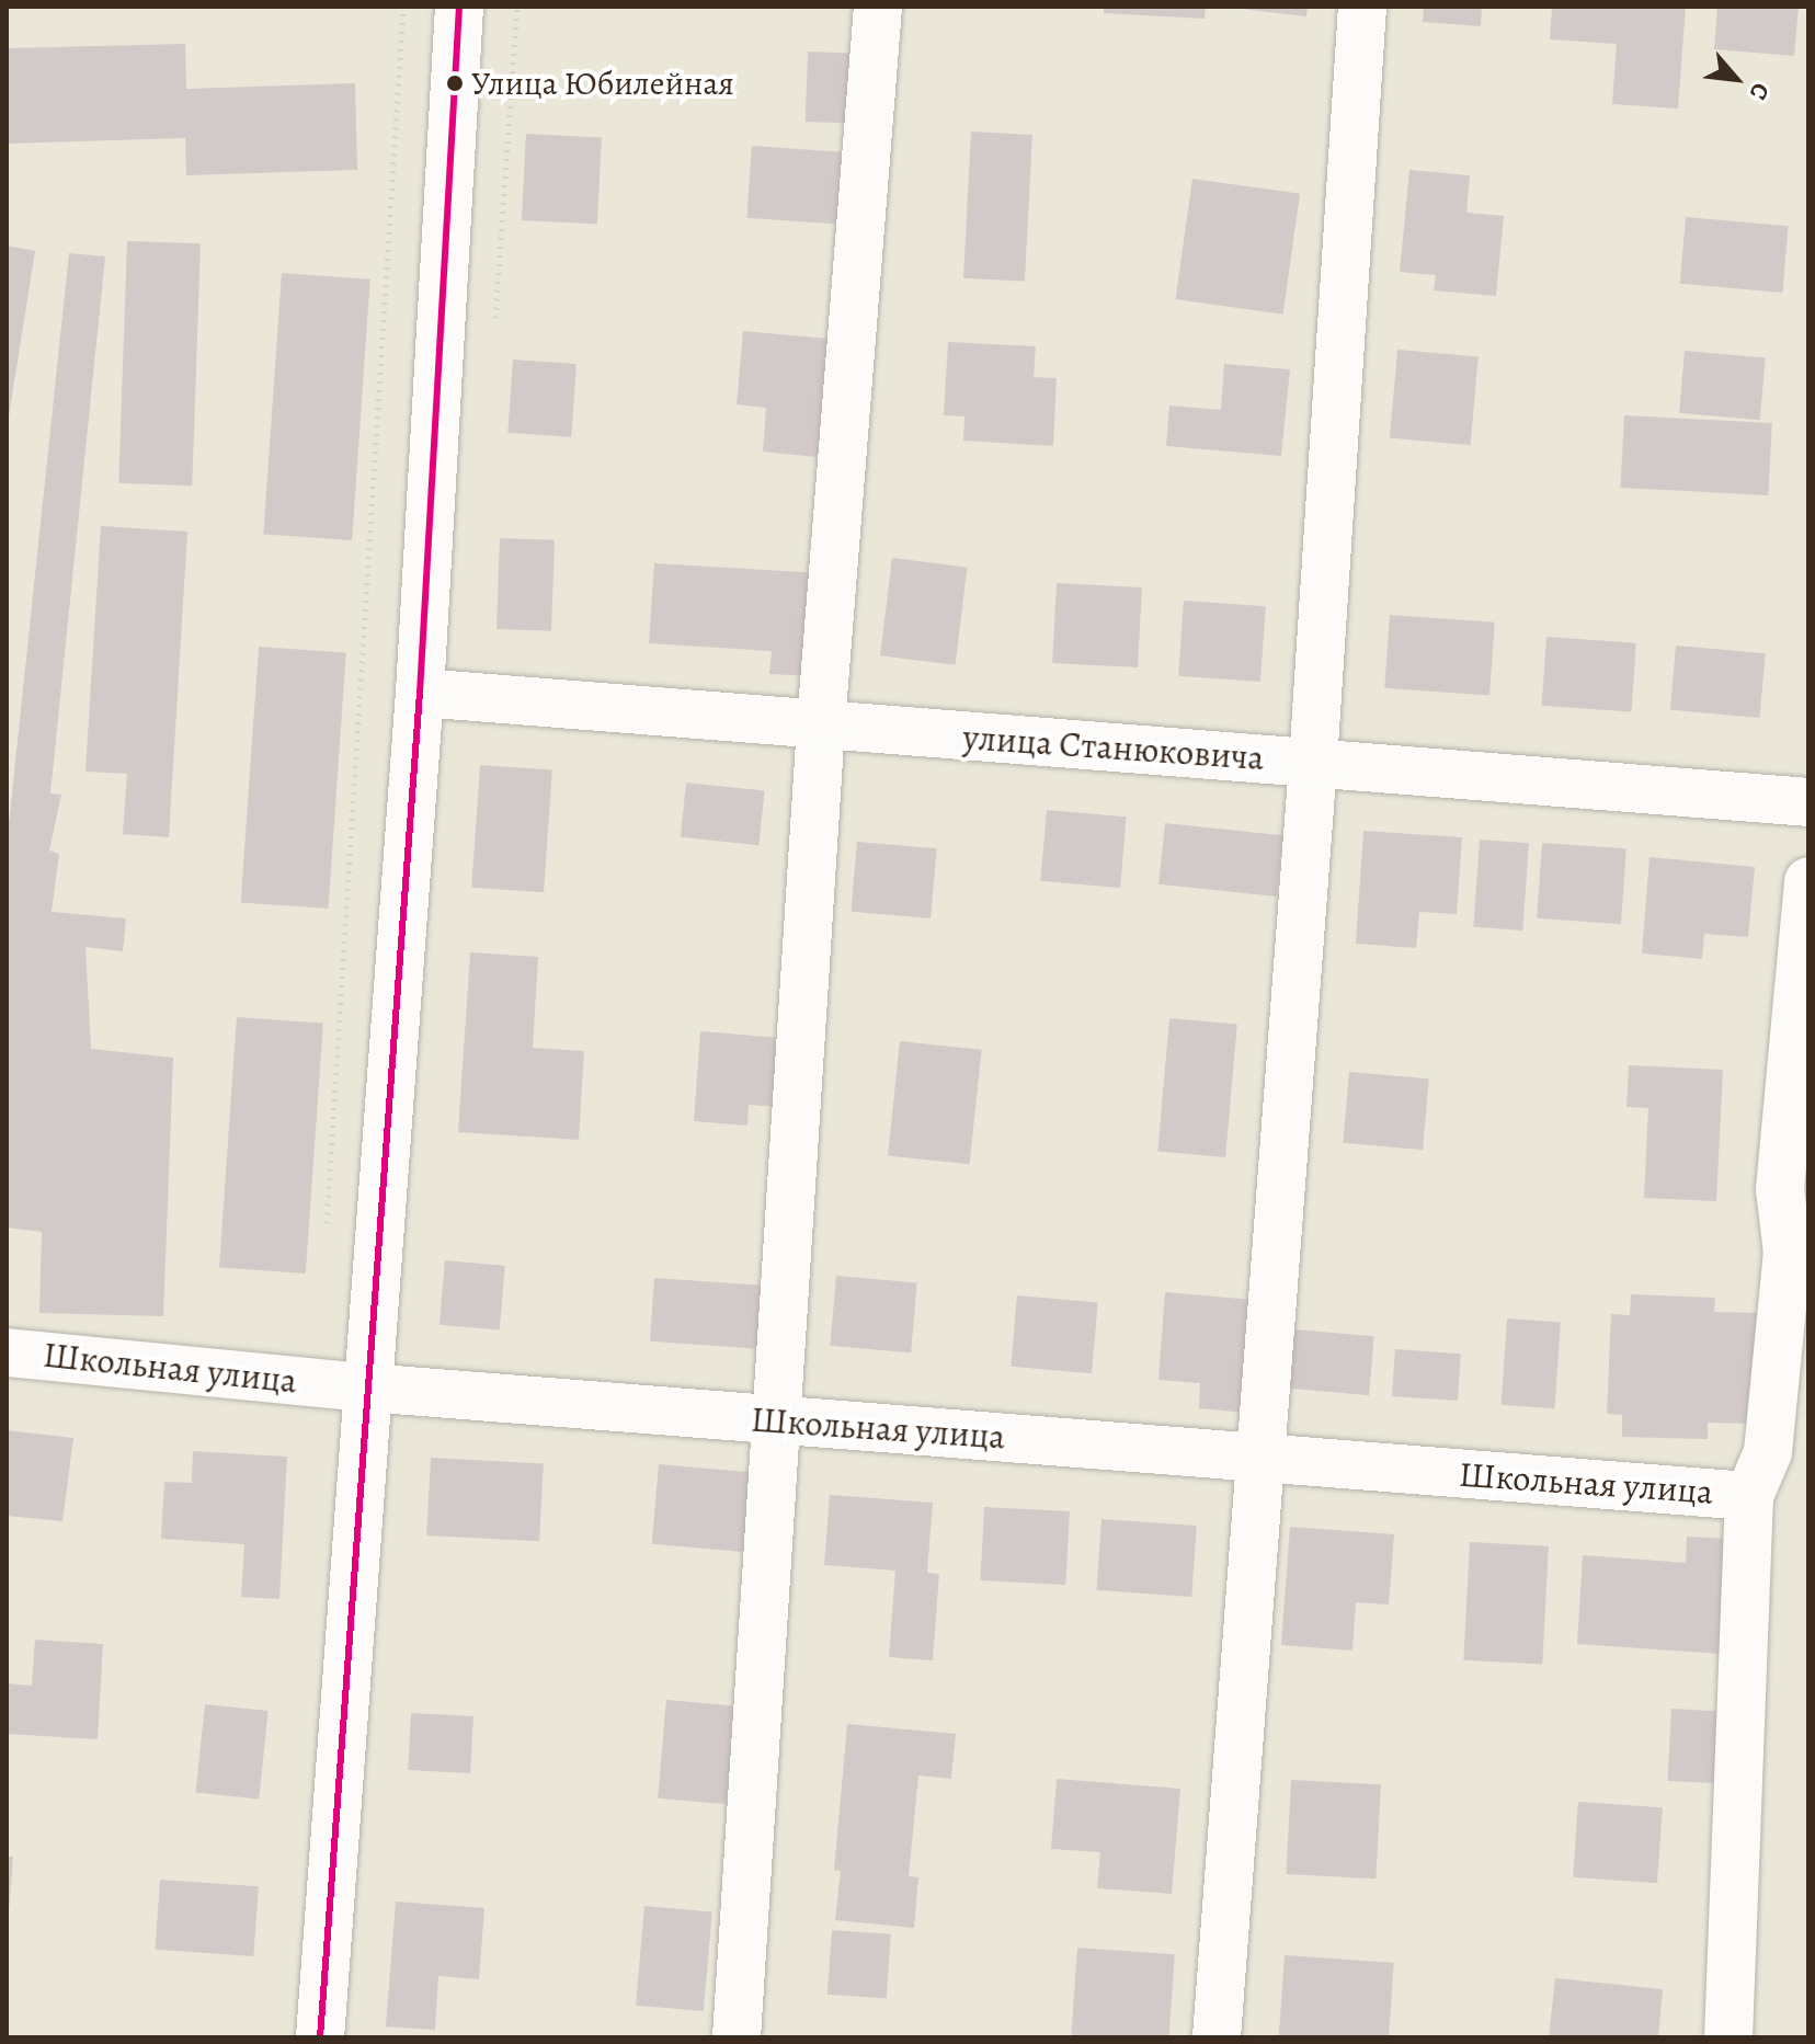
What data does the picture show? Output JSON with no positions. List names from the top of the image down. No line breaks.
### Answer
{"streets":{"street":["улица Станюковича","Школьная улица"]},"places":["Улица Юбилейная"],"north":"bottom right"}
